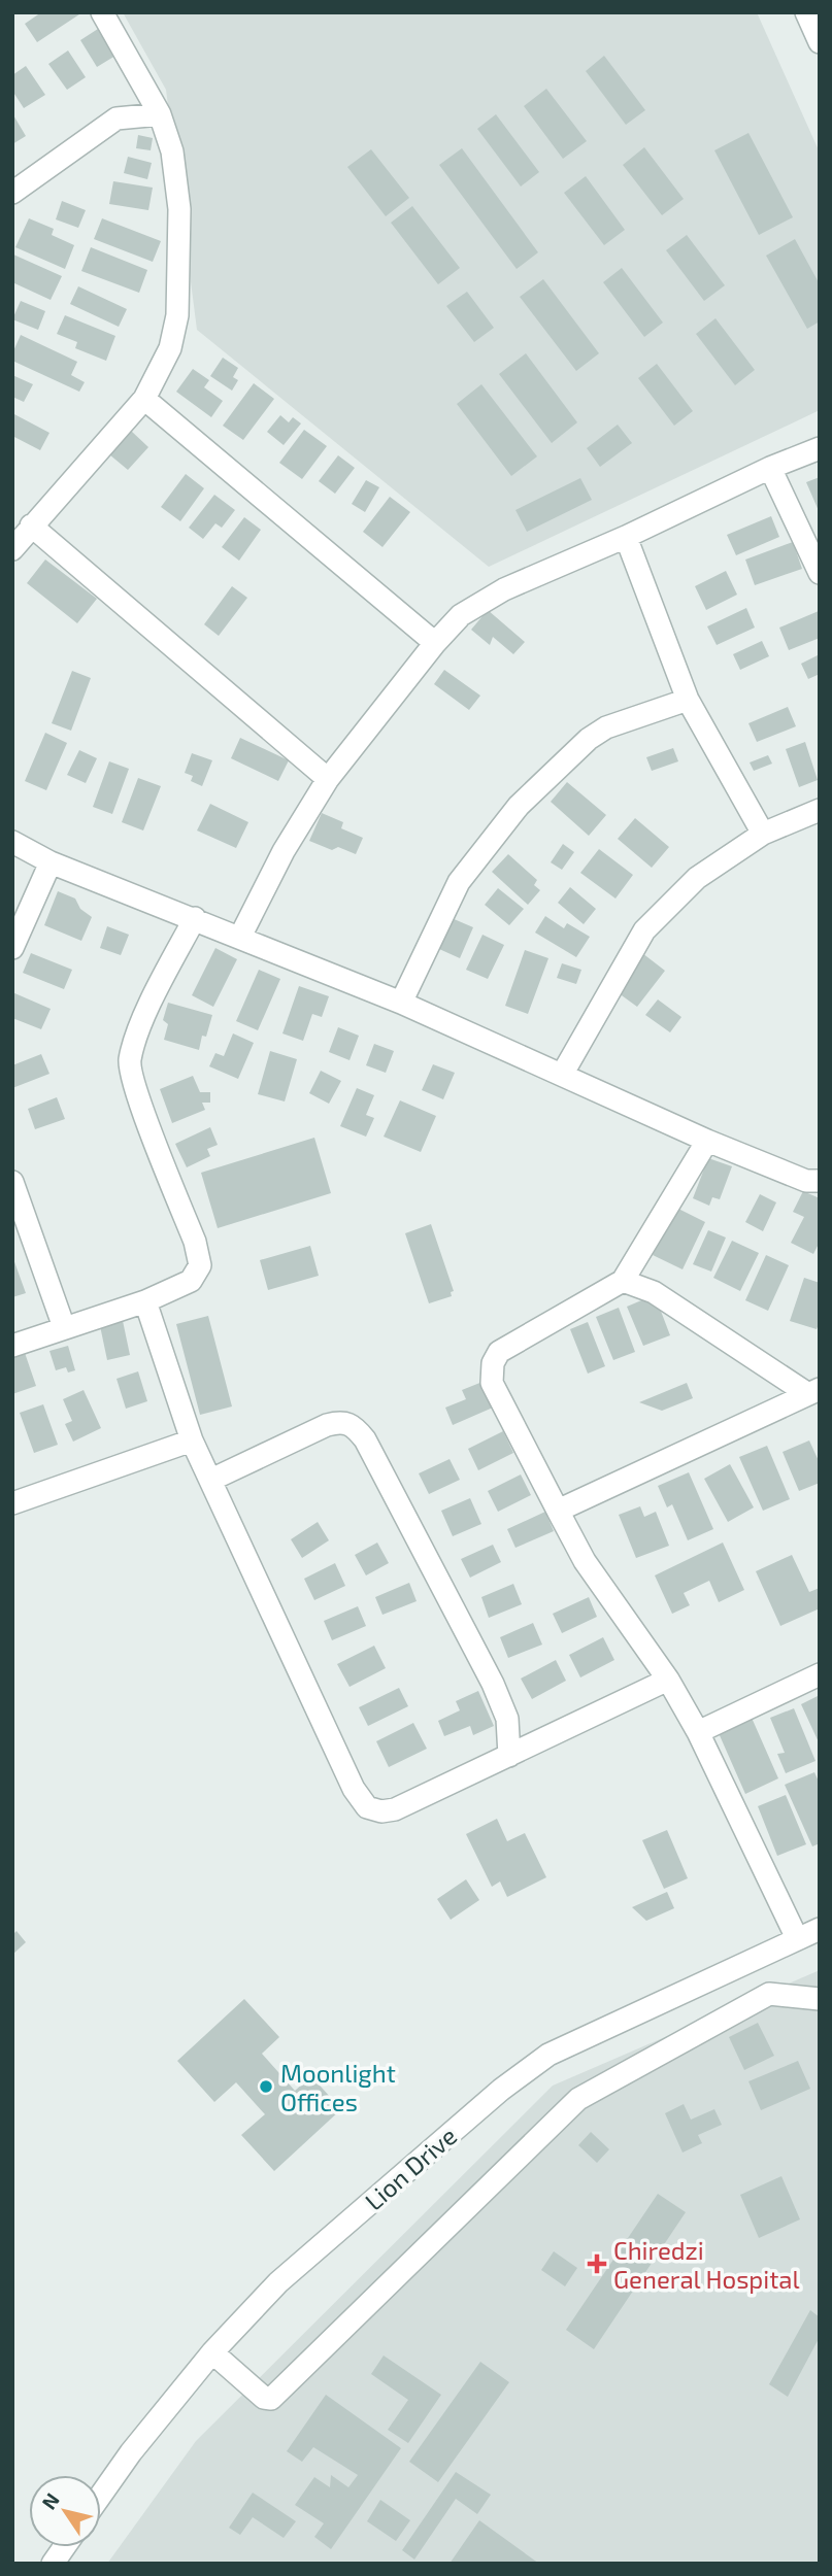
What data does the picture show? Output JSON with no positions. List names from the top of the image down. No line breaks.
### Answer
{"streets":{"street":["Lion Drive"]},"places":{"other":["Moonlight Offices"],"health":["Chiredzi General Hospital"]},"north":"top left"}
